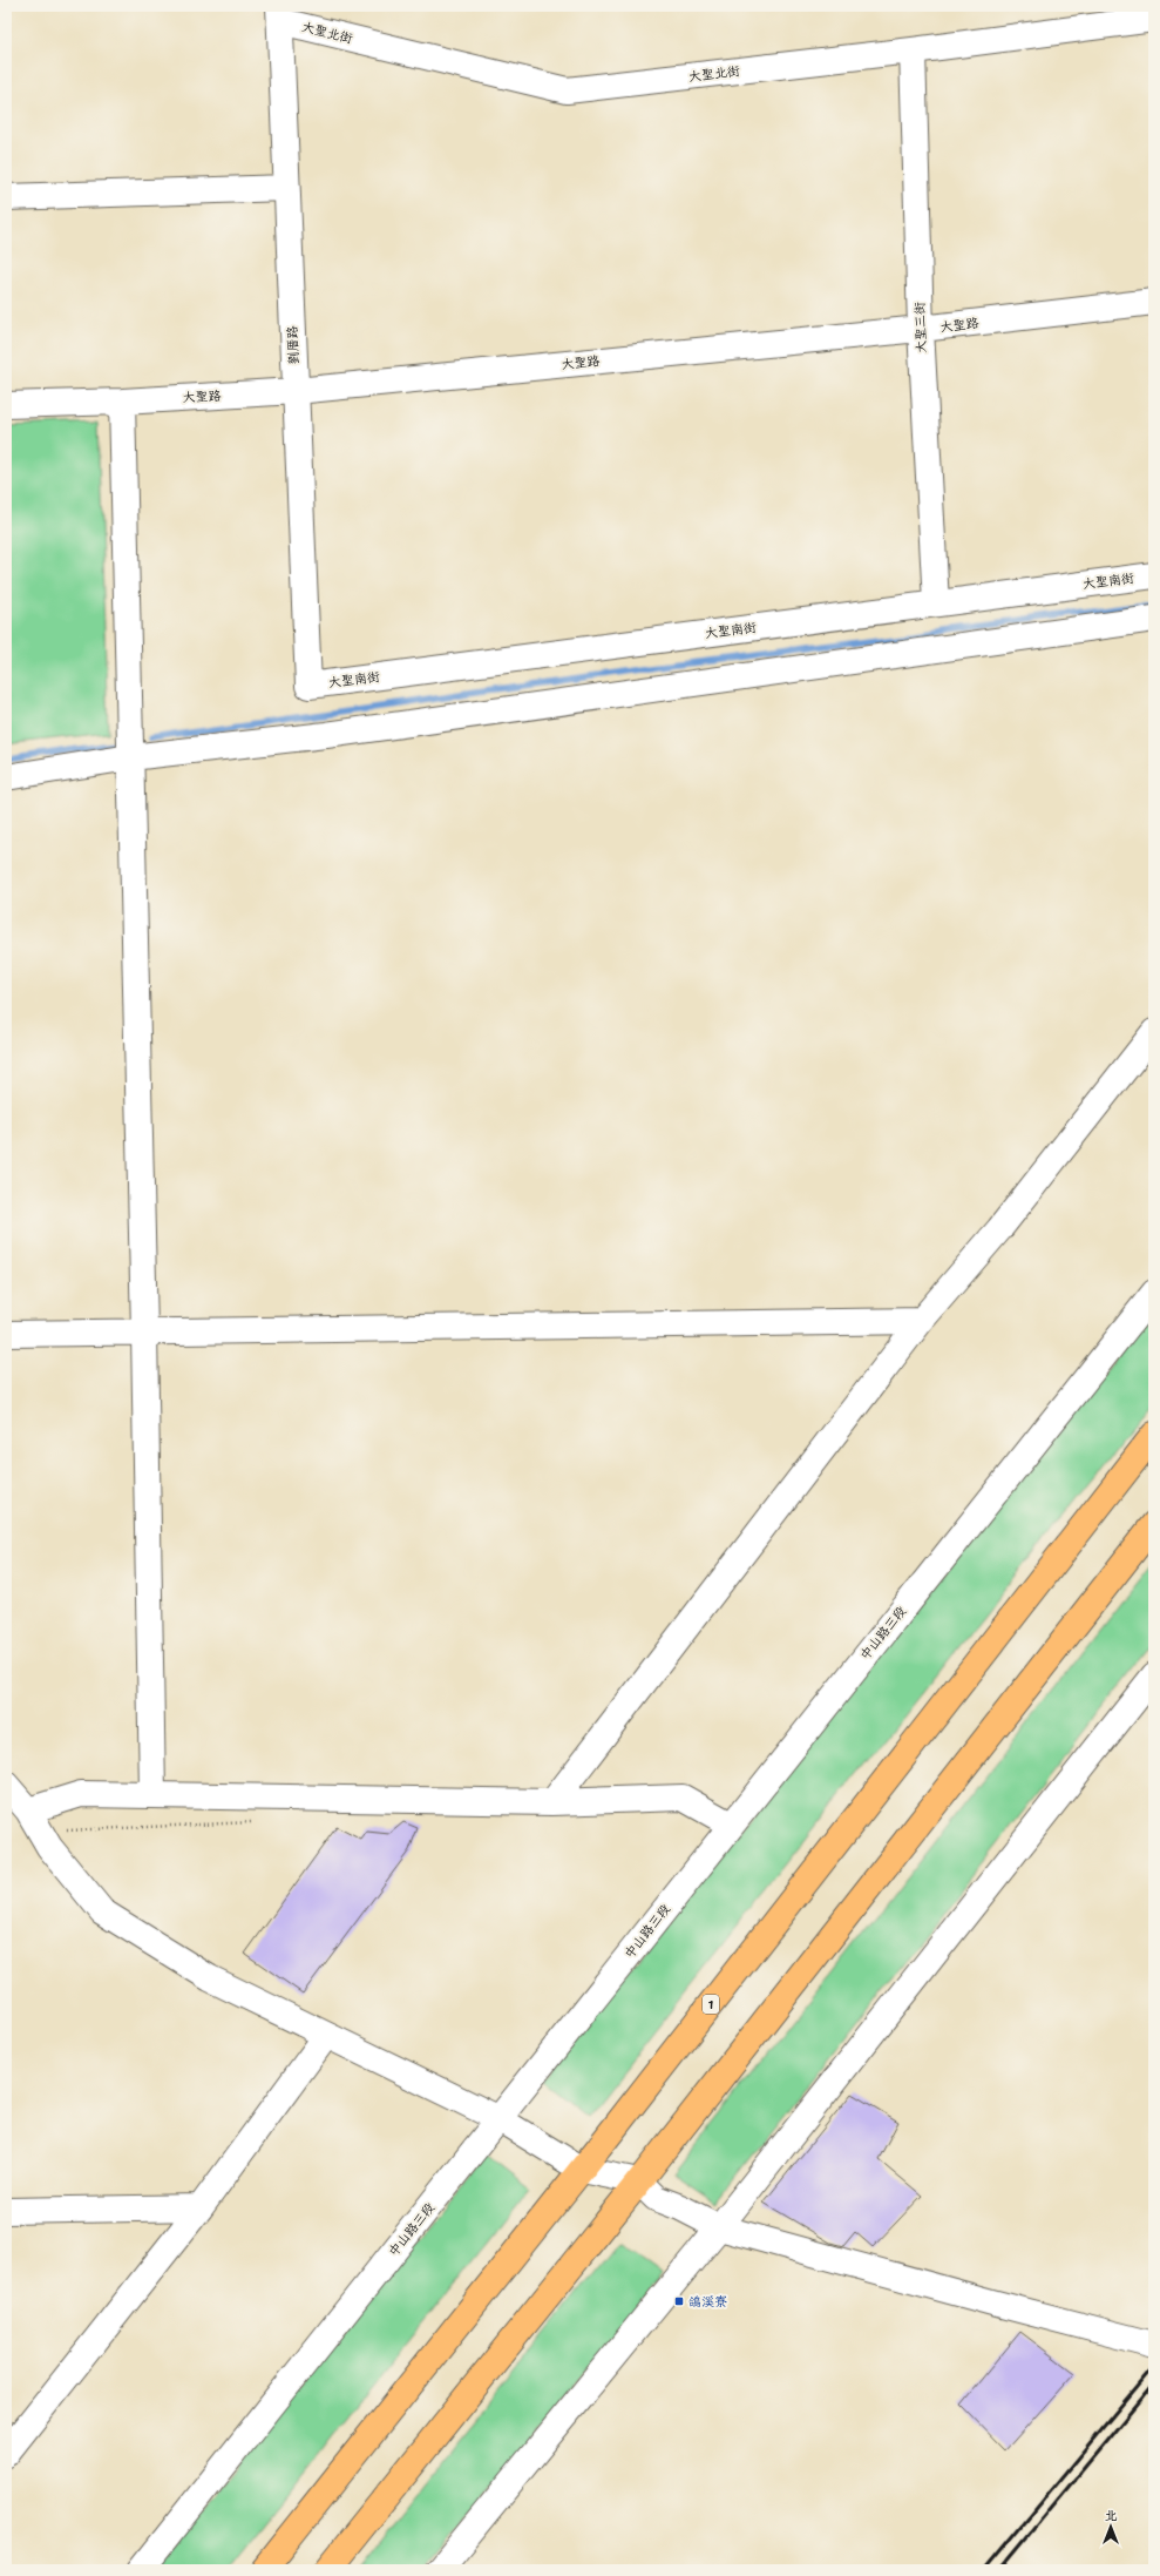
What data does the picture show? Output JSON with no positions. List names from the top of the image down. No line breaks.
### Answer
{"streets":{"main road":["1"],"street":["大聖北街","大聖路","大聖三街","劉厝路","大聖南街","中山路三段"]},"crossings":[["大聖北街","大聖三街"],["大聖北街","劉厝路"],["大聖路","大聖三街"],["大聖路","劉厝路"],["大聖三街","大聖南街"],["劉厝路","大聖南街"]],"places":{"transit":["鴿溪寮"]},"north":"top"}
